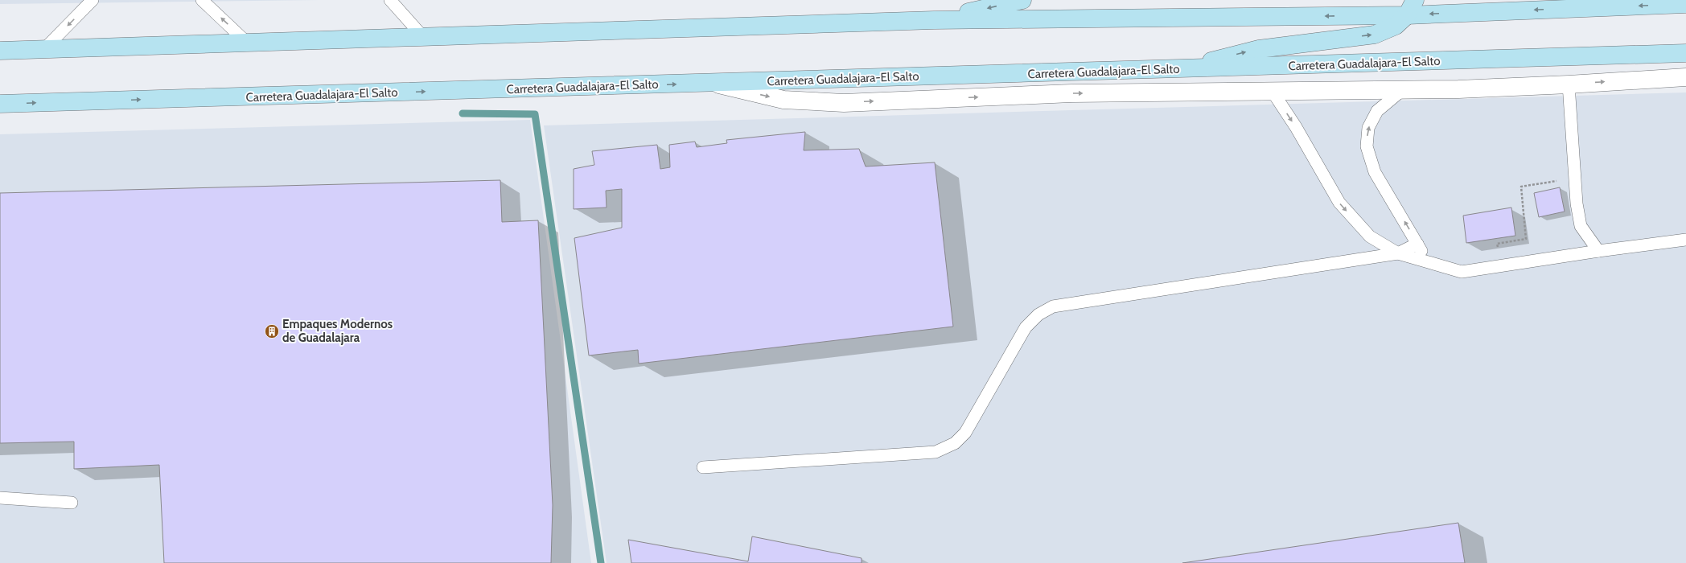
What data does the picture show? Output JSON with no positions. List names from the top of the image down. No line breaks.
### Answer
{"streets":{"main road":["Carretera Guadalajara-El Salto"]},"places":{"building":["Empaques Modernos de Guadalajara"]}}
